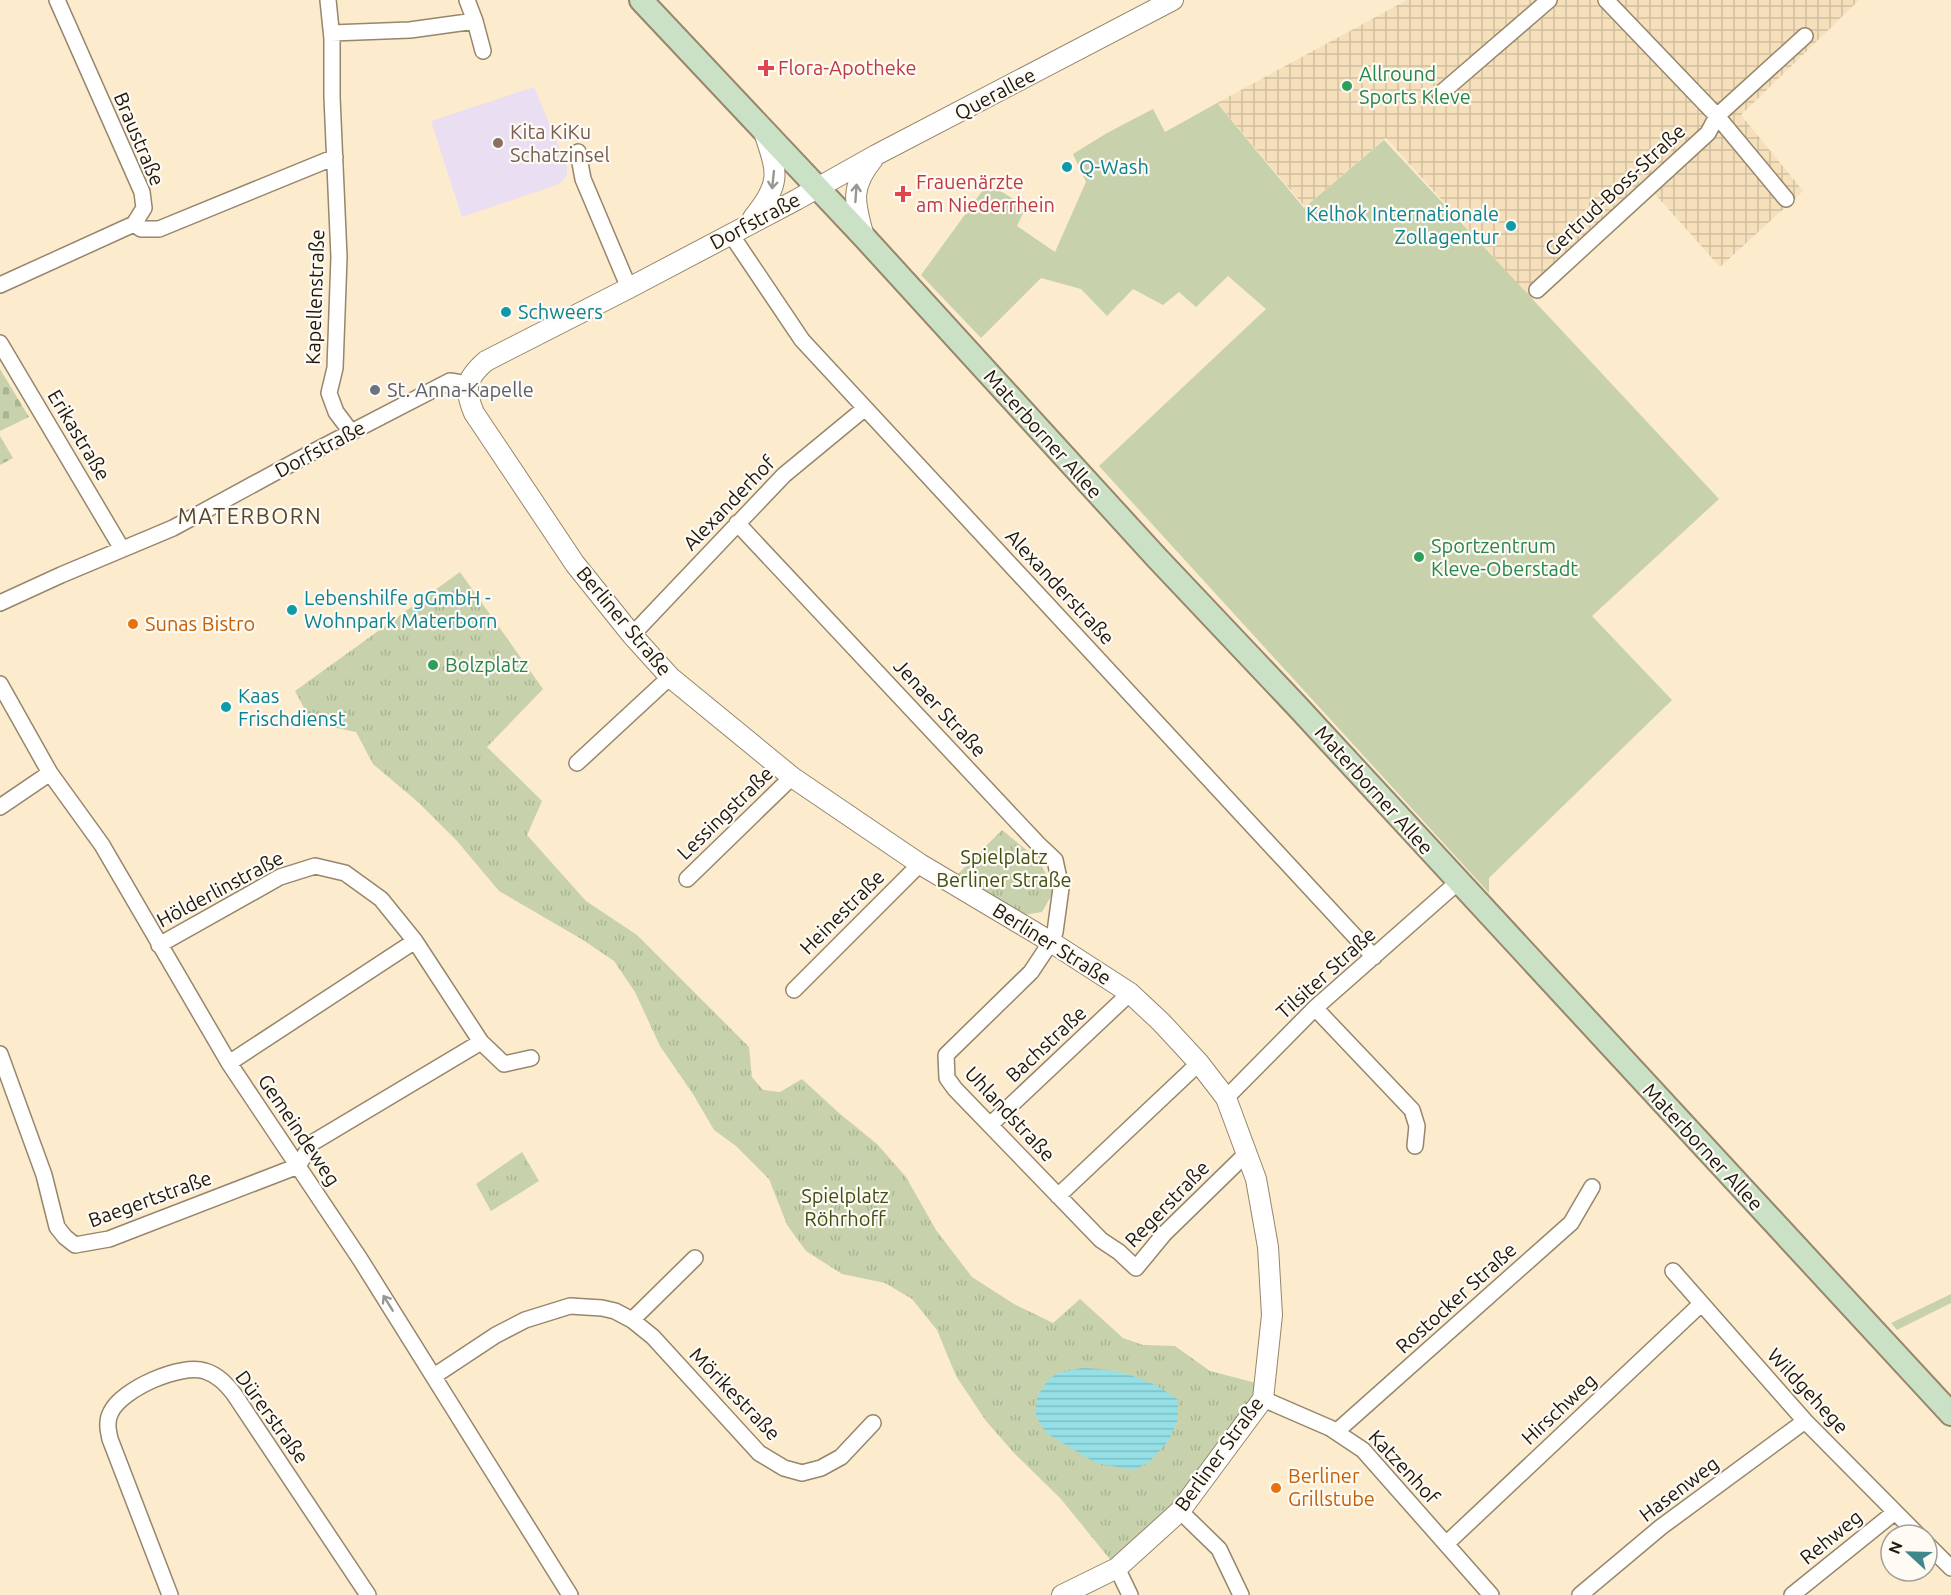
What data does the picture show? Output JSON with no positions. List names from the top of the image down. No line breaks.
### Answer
{"streets":{"main road":["Materborner Allee"],"street":["Querallee","Braustraße","Gertrud-Boss-Straße","Dorfstraße","Kapellenstraße","Erikastraße","Alexanderhof","Alexanderstraße","Berliner Straße","Jenaer Straße","Lessingstraße","Hölderlinstraße","Heinestraße","Tilsiter Straße","Bachstraße","Uhlandstraße","Gemeindeweg","Baegertstraße","Regerstraße","Rostocker Straße","Wildgehege","Mörikestraße","Hirschweg","Dürerstraße","Katzenhof","Hasenweg","Rehweg"]},"crossings":[["Querallee","Dorfstraße"],["Querallee","Materborner Allee"],["Dorfstraße","Kapellenstraße"],["Dorfstraße","Materborner Allee"],["Dorfstraße","Erikastraße"],["Dorfstraße","Alexanderstraße"],["Dorfstraße","Berliner Straße"],["Materborner Allee","Tilsiter Straße"],["Alexanderhof","Alexanderstraße"],["Alexanderhof","Berliner Straße"],["Alexanderhof","Jenaer Straße"],["Alexanderstraße","Tilsiter Straße"],["Berliner Straße","Jenaer Straße"],["Berliner Straße","Lessingstraße"],["Berliner Straße","Heinestraße"],["Berliner Straße","Tilsiter Straße"],["Berliner Straße","Bachstraße"],["Berliner Straße","Uhlandstraße"],["Berliner Straße","Regerstraße"],["Berliner Straße","Katzenhof"],["Jenaer Straße","Uhlandstraße"],["Hölderlinstraße","Gemeindeweg"],["Bachstraße","Uhlandstraße"],["Uhlandstraße","Regerstraße"],["Gemeindeweg","Baegertstraße"],["Gemeindeweg","Mörikestraße"],["Rostocker Straße","Katzenhof"],["Wildgehege","Hirschweg"],["Wildgehege","Hasenweg"],["Wildgehege","Rehweg"],["Hirschweg","Katzenhof"]],"districts":["MATERBORN"],"parks":["Spielplatz Berliner Straße","Spielplatz Röhrhoff"],"places":{"health":["Flora-Apotheke","Frauenärzte am Niederrhein"],"other":["Allround Sports Kleve","Kita KiKu Schatzinsel","Q-Wash","Kelhok Internationale Zollagentur","Schweers","St. Anna-Kapelle","Sportzentrum Kleve-Oberstadt","Lebenshilfe gGmbH - Wohnpark Materborn","Sunas Bistro","Bolzplatz","Kaas Frischdienst","Berliner Grillstube"]},"north":"left"}
